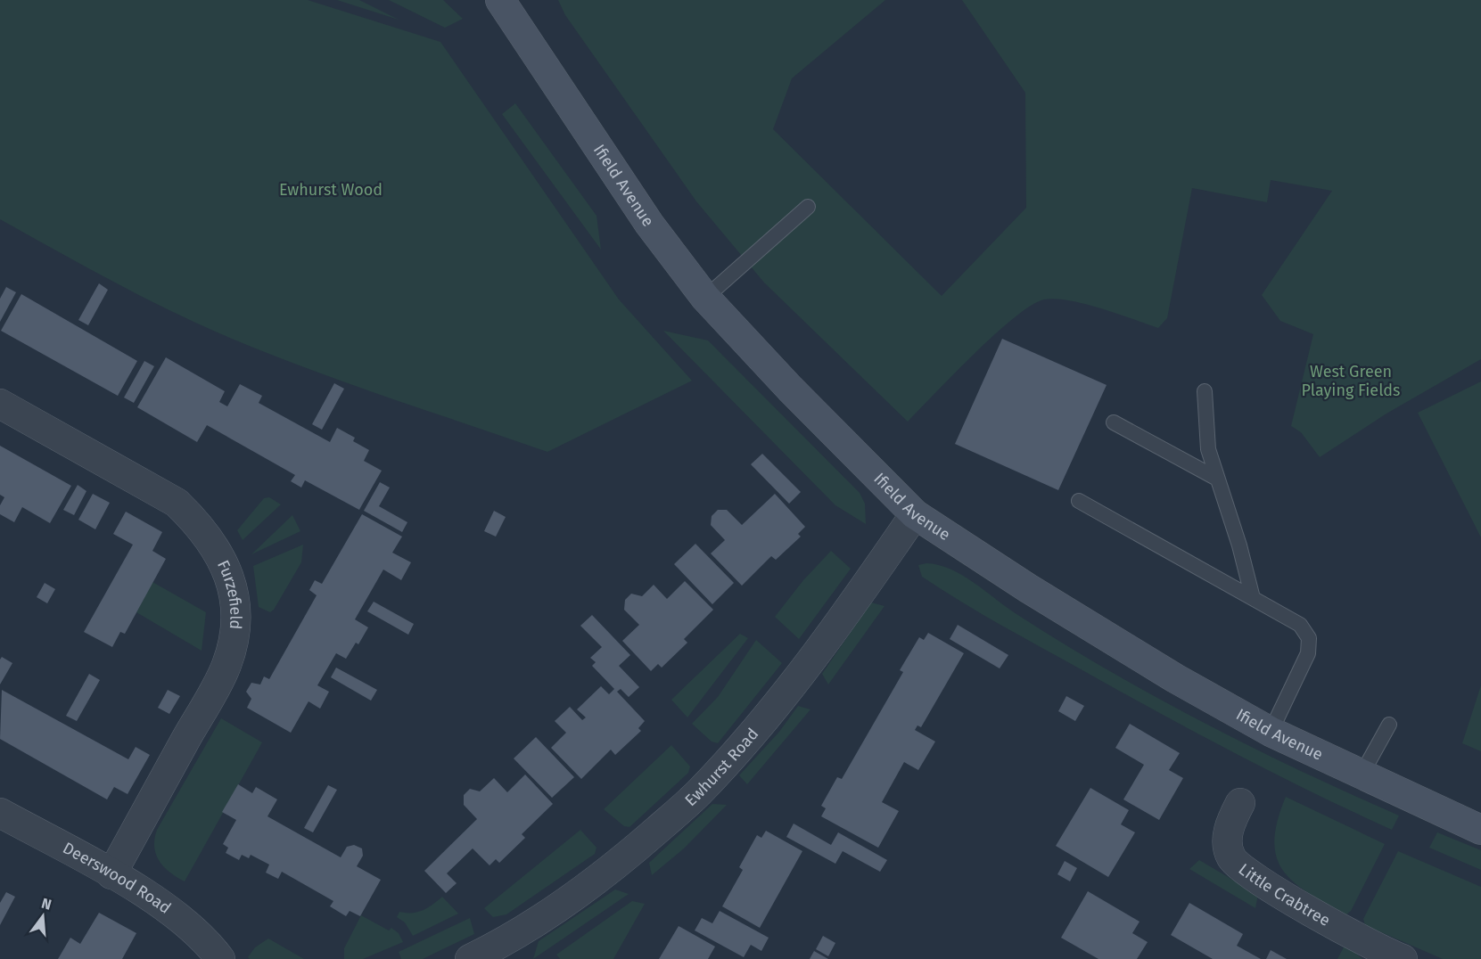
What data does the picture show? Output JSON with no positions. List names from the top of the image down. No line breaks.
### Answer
{"streets":{"street":["Ifield Avenue","Furzefield","Ewhurst Road","Deerswood Road","Little Crabtree"]},"crossings":[["Ifield Avenue","Ewhurst Road"],["Furzefield","Deerswood Road"]],"parks":["Ewhurst Wood","West Green Playing Fields"],"north":"top"}
